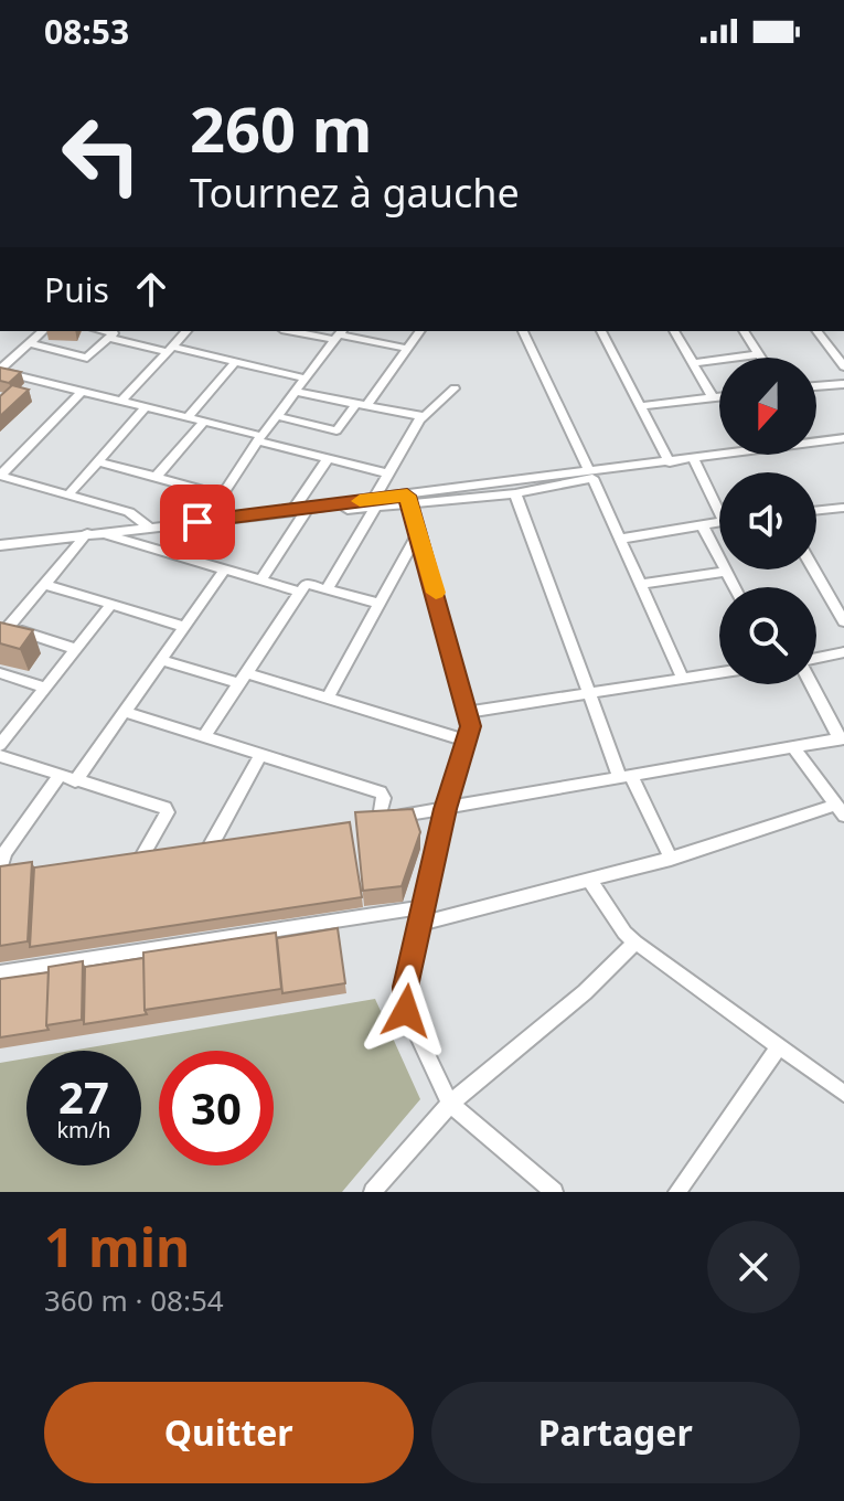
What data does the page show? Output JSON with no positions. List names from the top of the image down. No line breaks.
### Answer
{"north":"bottom","page":{"status":"08:53","turn":["260 m","Tournez à gauche"],"then":"Puis","speed":"27 km/h","limit":"30","heading":["1 min","360 m · 08:54"],"buttons":["Quitter","Partager"]}}
